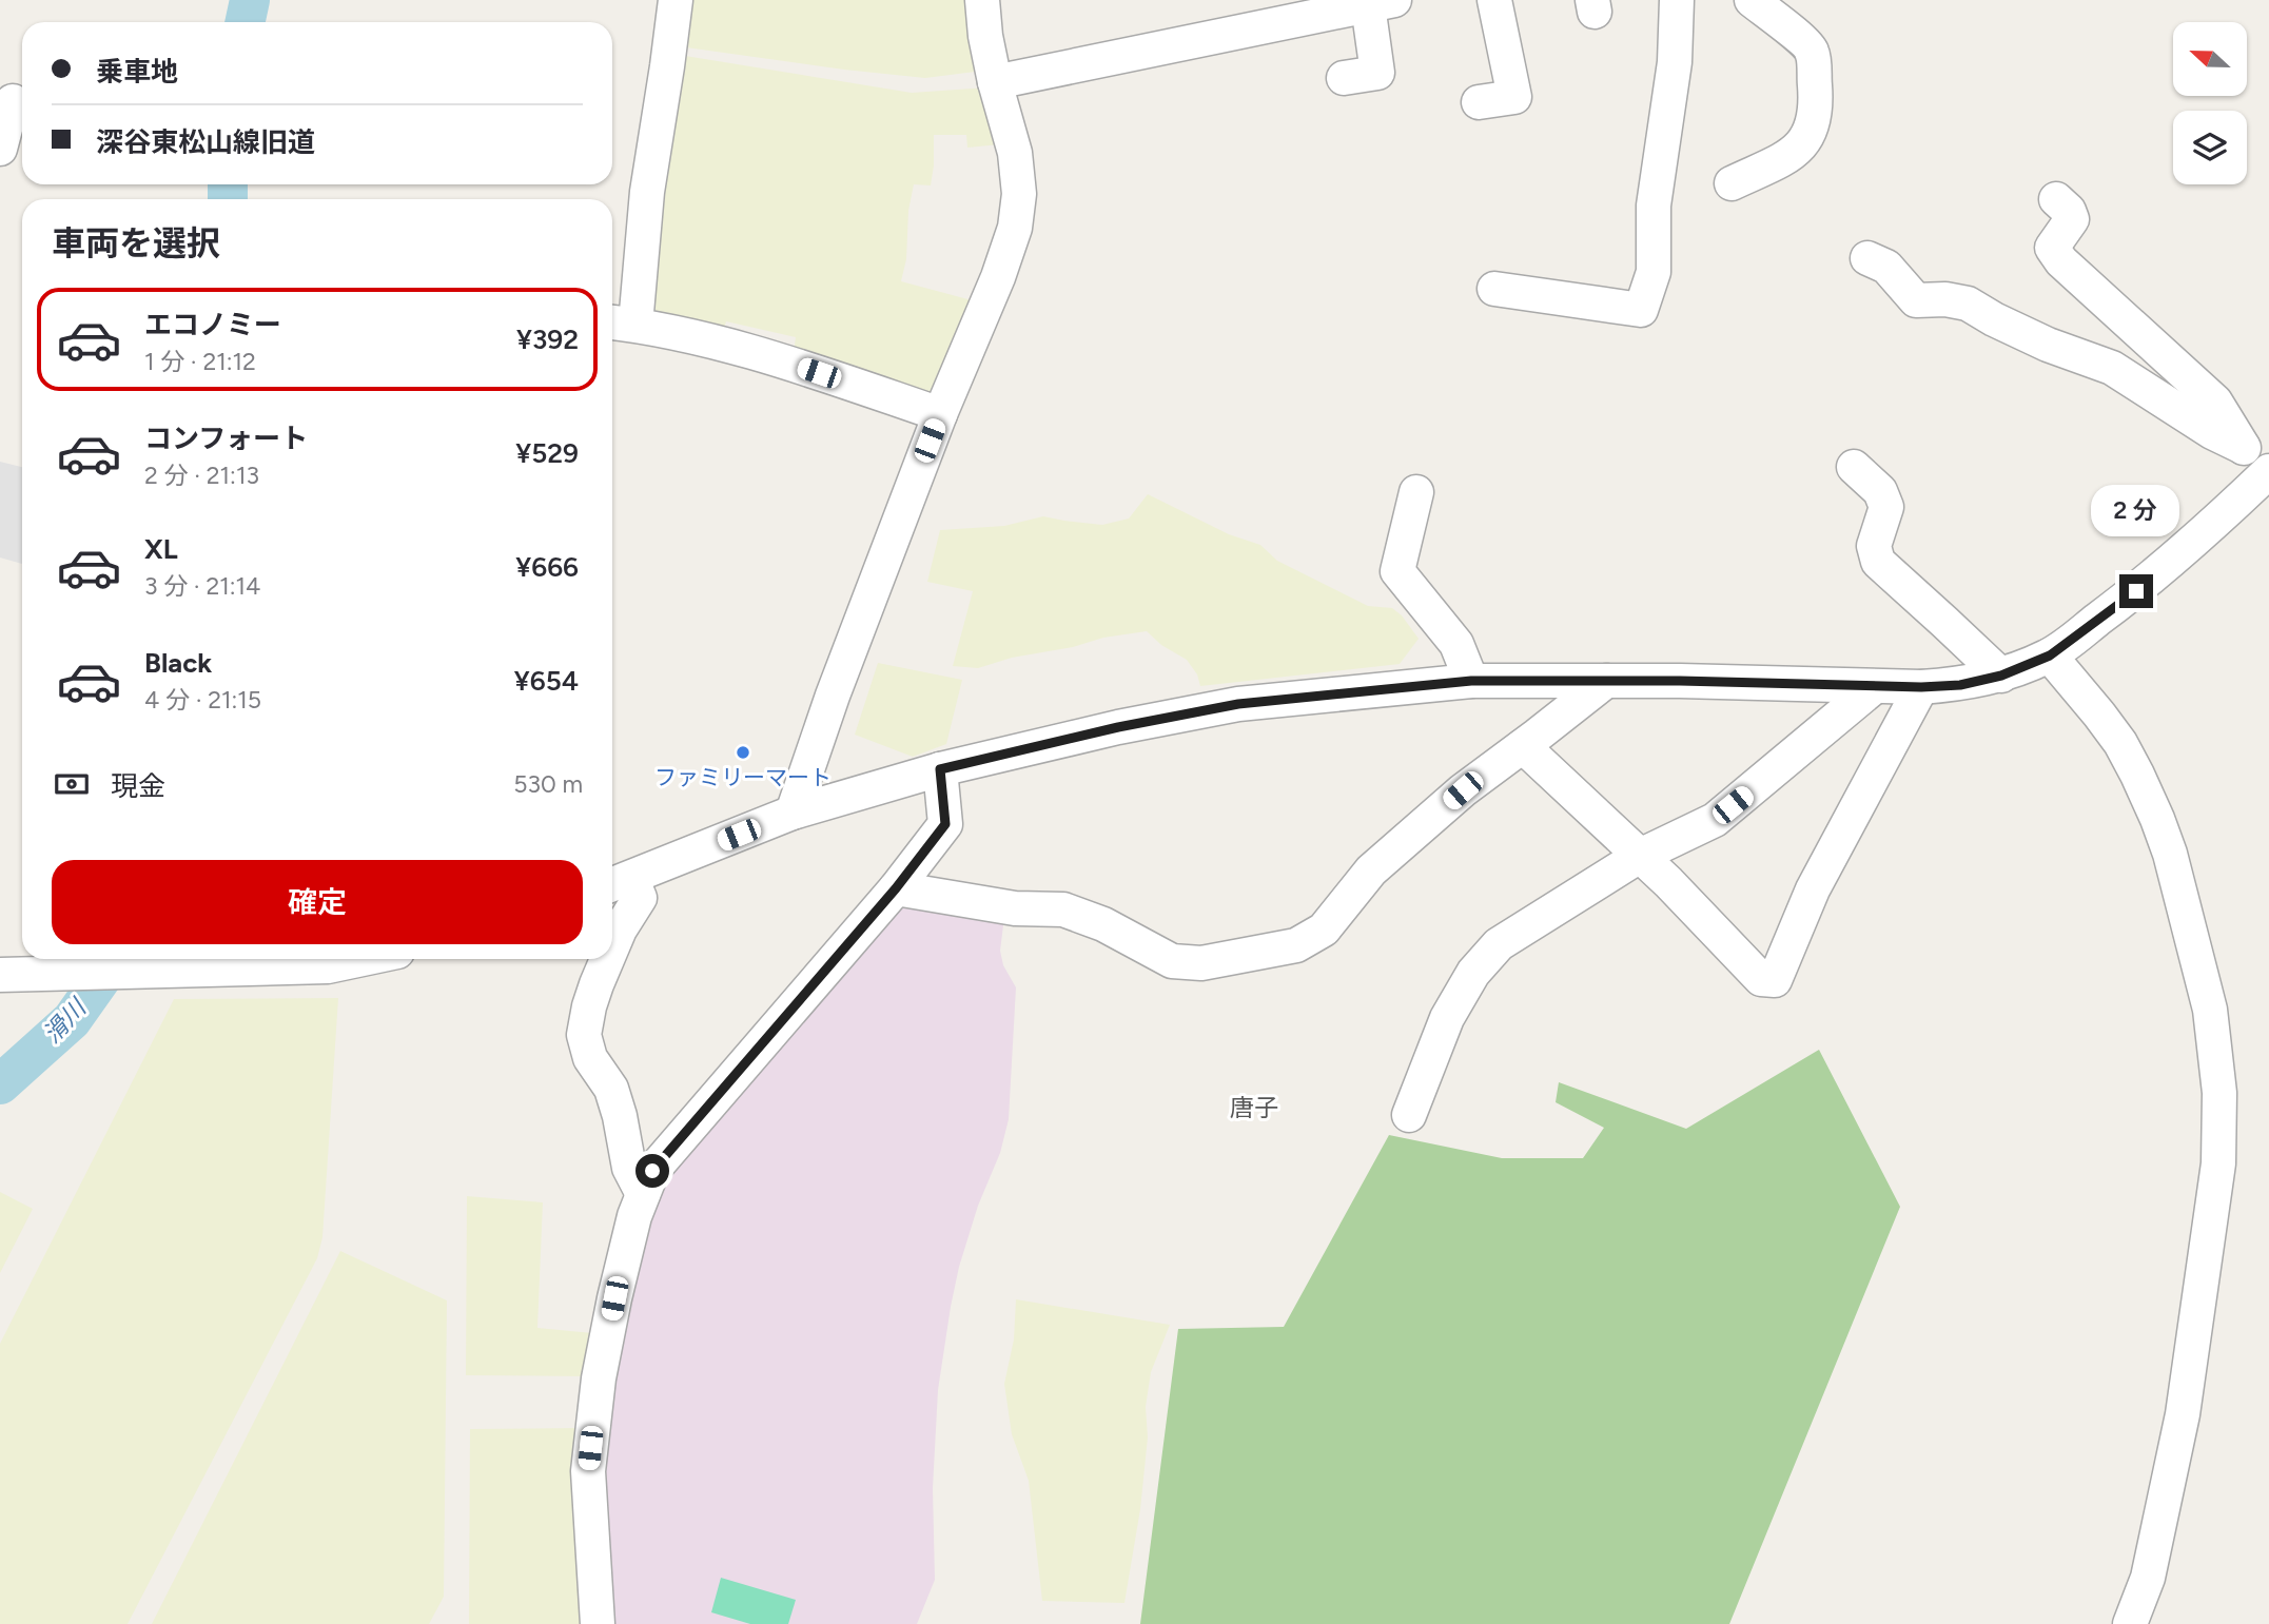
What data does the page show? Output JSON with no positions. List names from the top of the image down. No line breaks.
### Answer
{"districts":["唐子"],"water":["滑川"],"places":["ファミリーマート"],"north":"left","page":{"banner":["乗車地","深谷東松山線旧道"],"heading":"車両を選択","list":[{"name":"エコノミー","note":"1 分 · 21:12","value":"¥392"},{"name":"コンフォート","note":"2 分 · 21:13","value":"¥529"},{"name":"XL","note":"3 分 · 21:14","value":"¥666"},{"name":"Black","note":"4 分 · 21:15","value":"¥654"}],"bubble":"2 分","pay":["現金","530 m"],"buttons":"確定"}}
